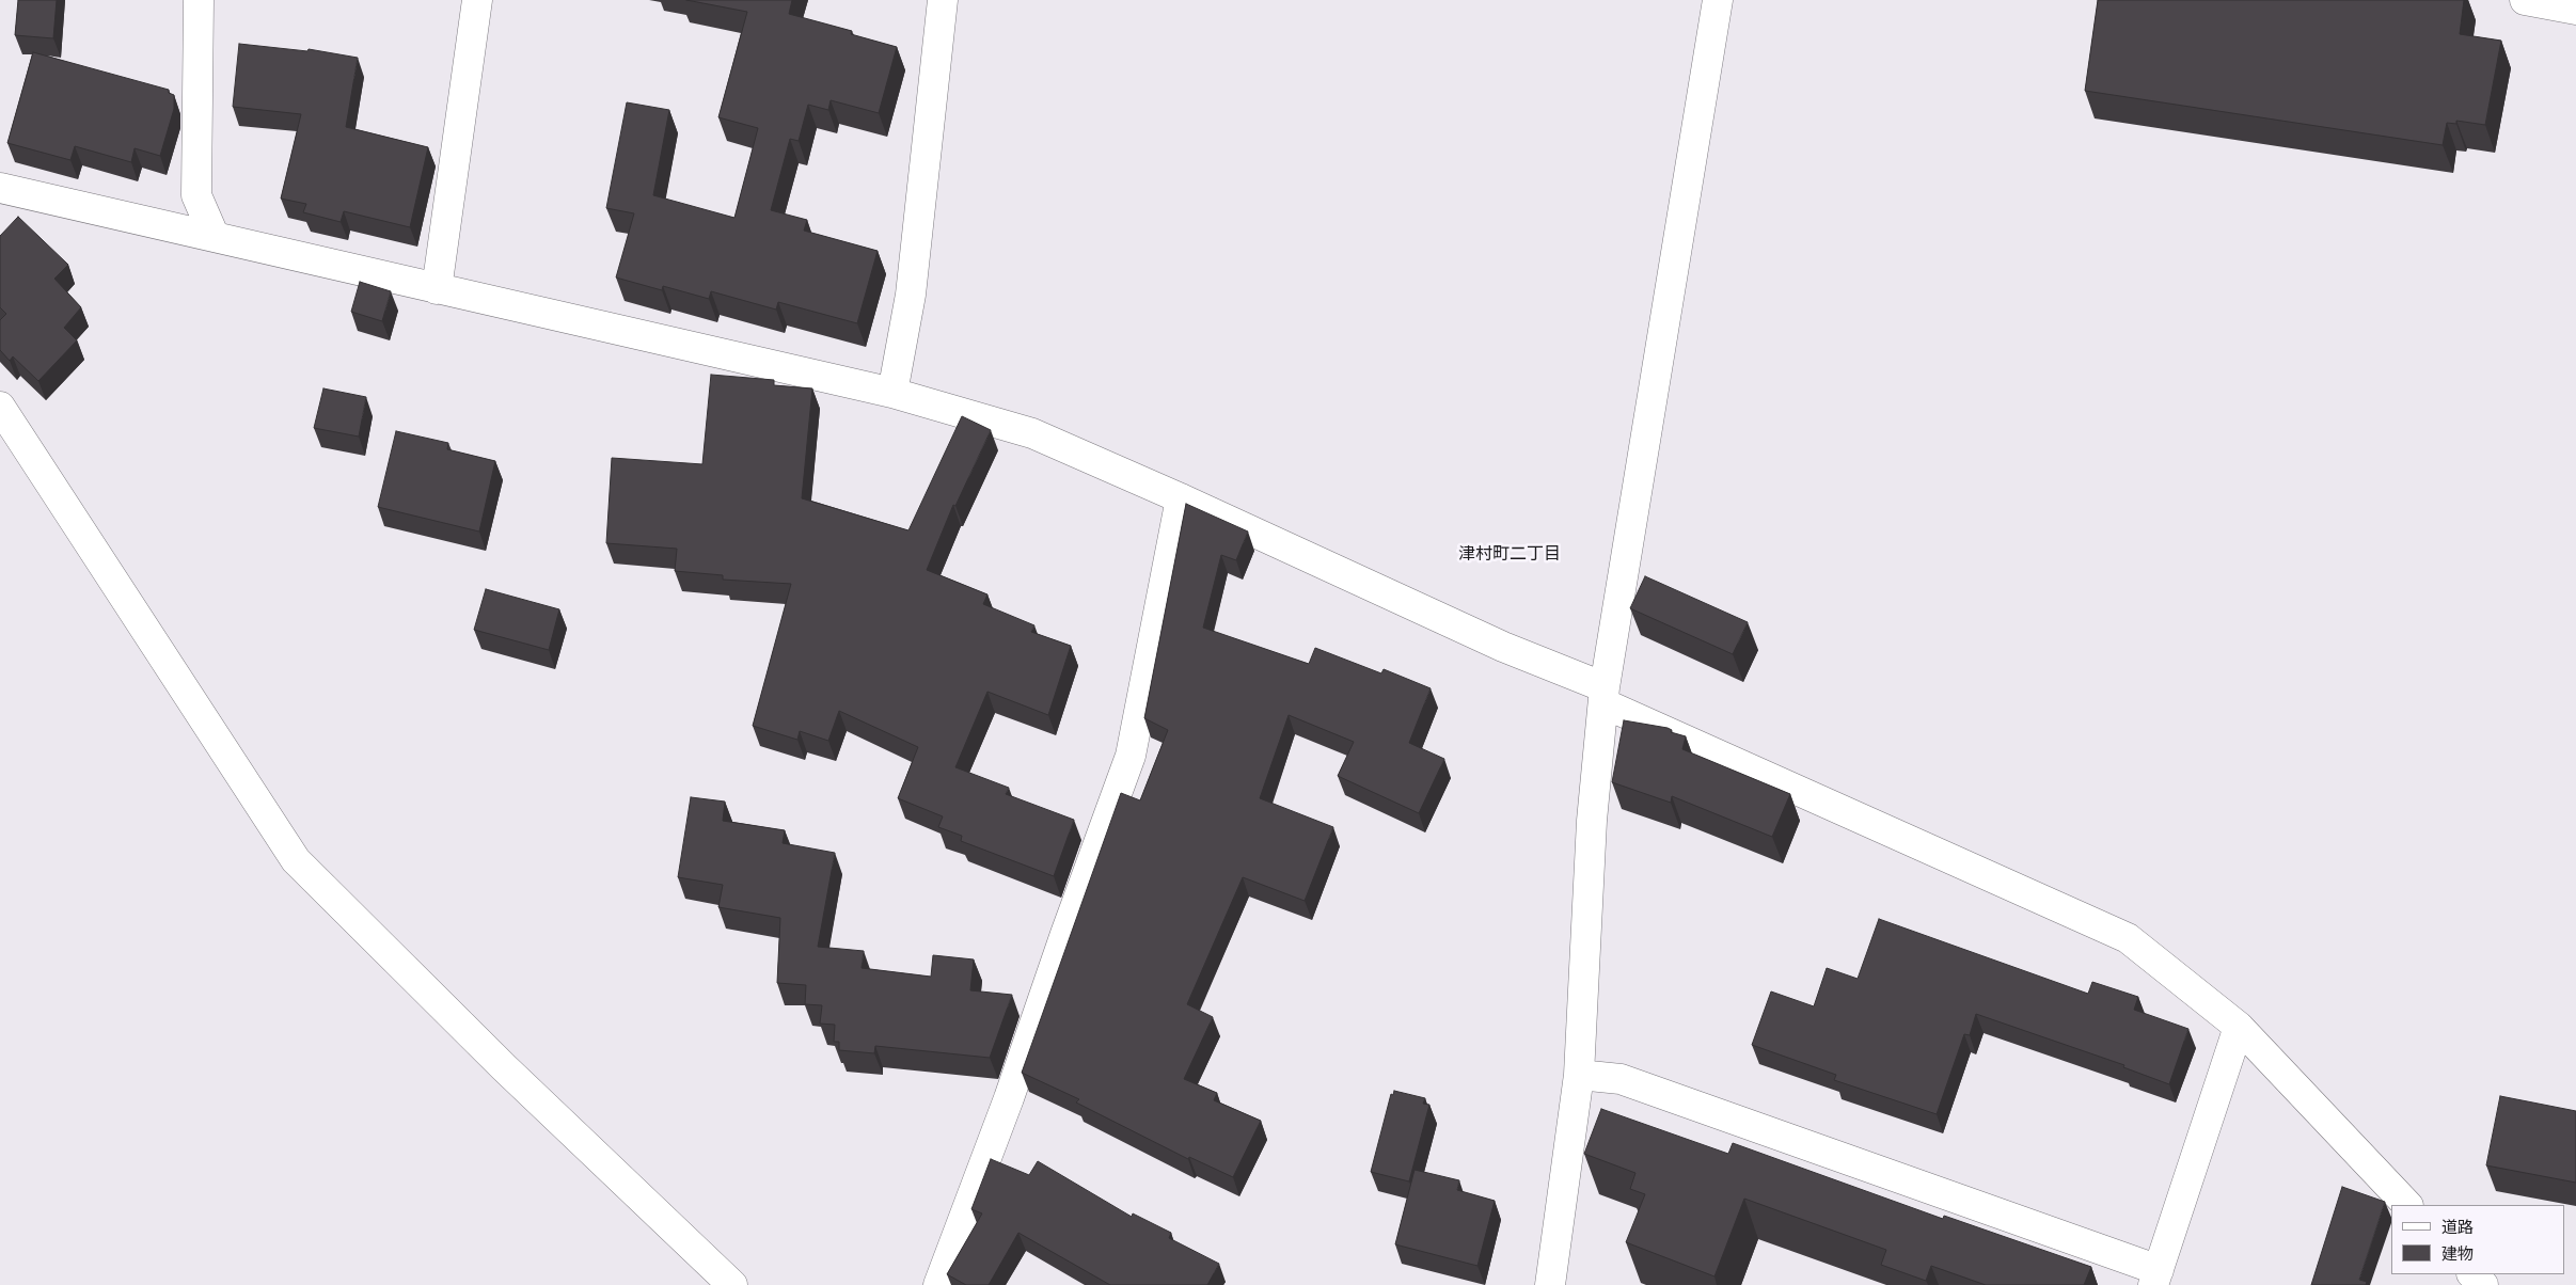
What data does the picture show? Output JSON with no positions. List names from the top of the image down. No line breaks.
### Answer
{"districts":["津村町二丁目"],"legend":["道路","建物"]}
